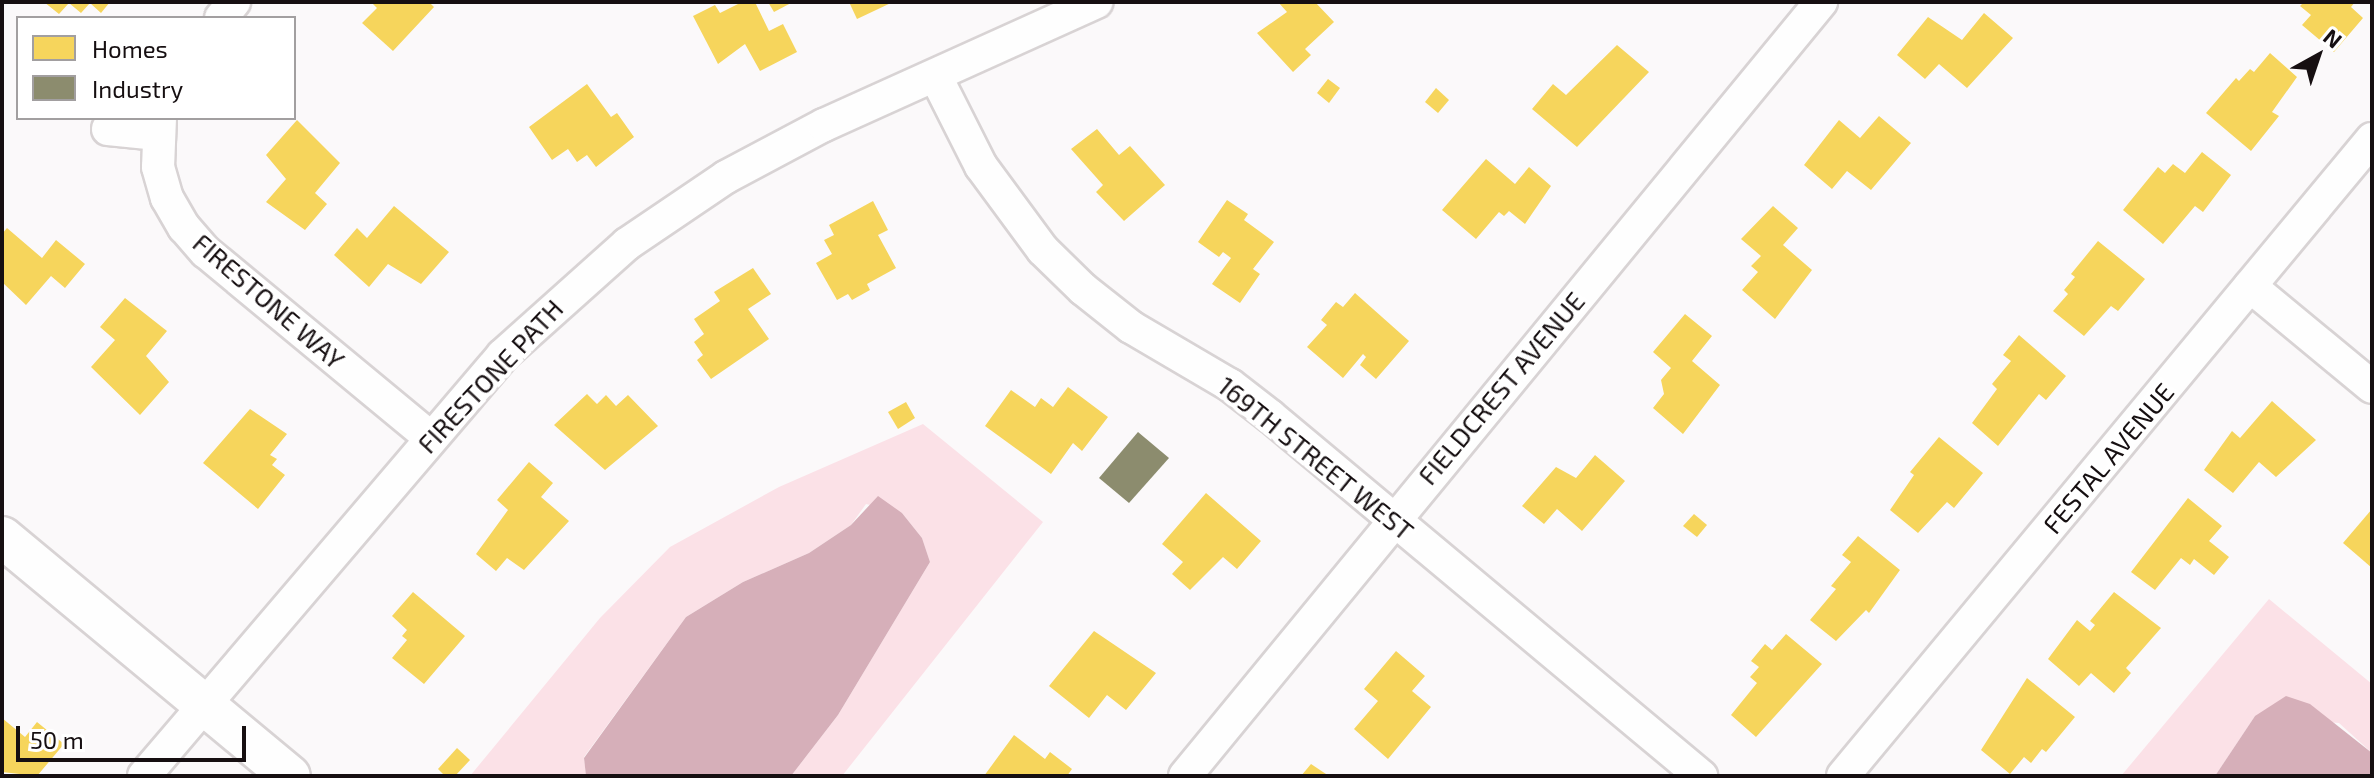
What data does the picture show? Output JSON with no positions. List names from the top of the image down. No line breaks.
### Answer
{"streets":{"street":["FIRESTONE WAY","FIRESTONE PATH","FIELDCREST AVENUE","169TH STREET WEST","FESTAL AVENUE"]},"crossings":[["FIRESTONE WAY","FIRESTONE PATH"],["FIRESTONE PATH","169TH STREET WEST"],["FIELDCREST AVENUE","169TH STREET WEST"]],"legend":["Homes","Industry"],"scale_bar":"50 m","north":"top right"}
